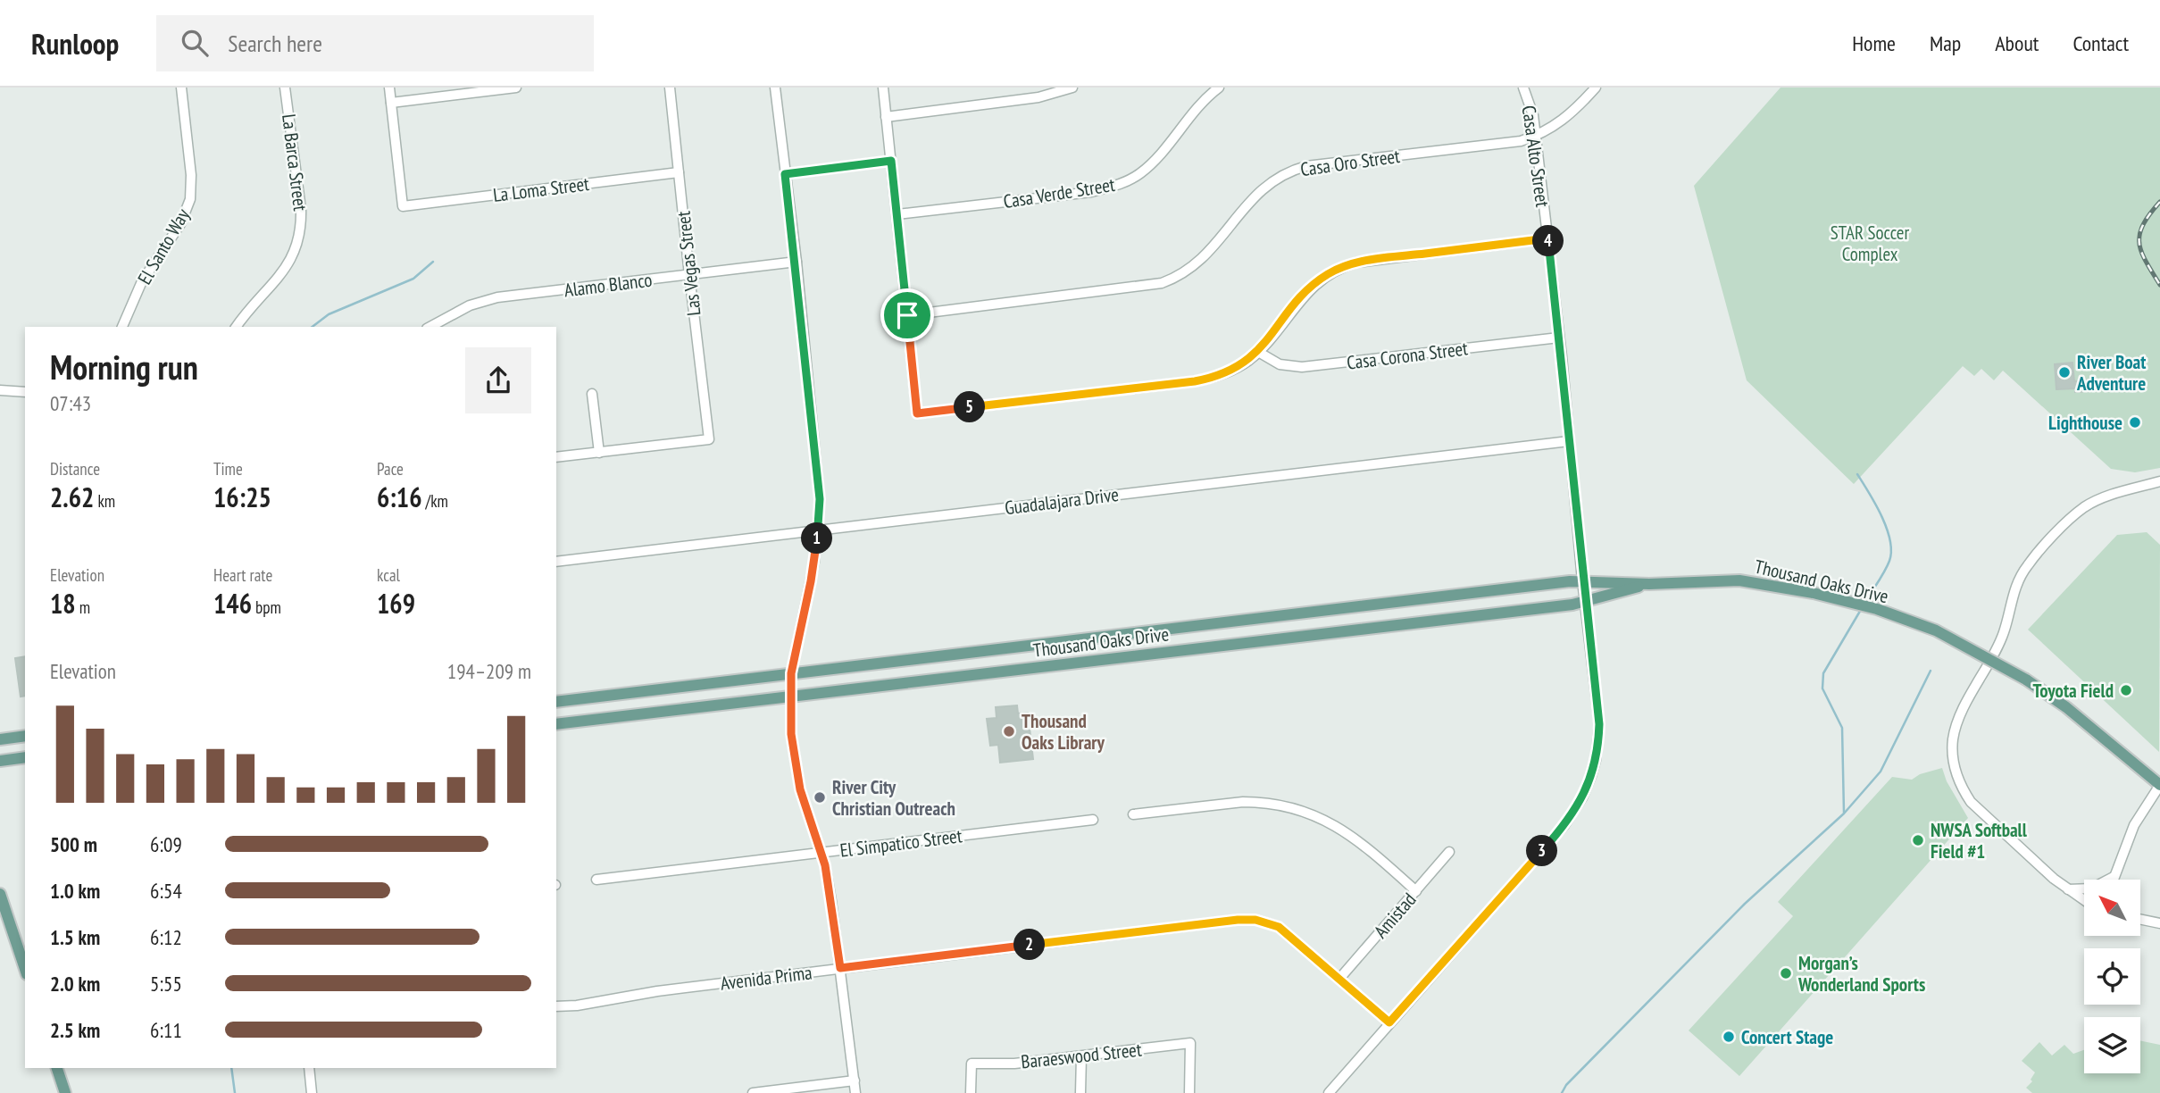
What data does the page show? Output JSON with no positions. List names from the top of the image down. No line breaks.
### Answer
{"streets":{"main road":["Thousand Oaks Drive"],"street":["Casa Alto Street","La Barca Street","Casa Oro Street","La Loma Street","Casa Verde Street","El Santo Way","Las Vegas Street","Alamo Blanco","Casa Corona Street","Guadalajara Drive","El Simpatico Street","Amistad","Avenida Prima","Baraeswood Street"]},"crossings":[["Casa Alto Street","Casa Oro Street"],["Casa Alto Street","Casa Corona Street"],["Casa Alto Street","Guadalajara Drive"],["Casa Alto Street","Thousand Oaks Drive"],["Casa Alto Street","Avenida Prima"],["La Loma Street","Las Vegas Street"],["Las Vegas Street","Alamo Blanco"],["Amistad","Avenida Prima"]],"parks":["STAR Soccer Complex"],"places":["River Boat Adventure","Lighthouse","Toyota Field","Thousand Oaks Library","River City Christian Outreach","NWSA Softball Field #1","Morgan’s Wonderland Sports","Concert Stage"],"north":"top left","page":{"header":"Runloop","search":"Search here","nav":["Home","Map","About","Contact"],"pins":["4","5","1","3","2"],"heading":["Morning run","07:43"],"stats":[["Distance","2.62 km"],["Time","16:25"],["Pace","6:16 /km"],["Elevation","18 m"],["Heart rate","146 bpm"],["kcal","169"]],"chart":["Elevation","194–209 m"],"list":[{"name":"500 m","note":"6:09"},{"name":"1.0 km","note":"6:54"},{"name":"1.5 km","note":"6:12"},{"name":"2.0 km","note":"5:55"},{"name":"2.5 km","note":"6:11"}]}}
